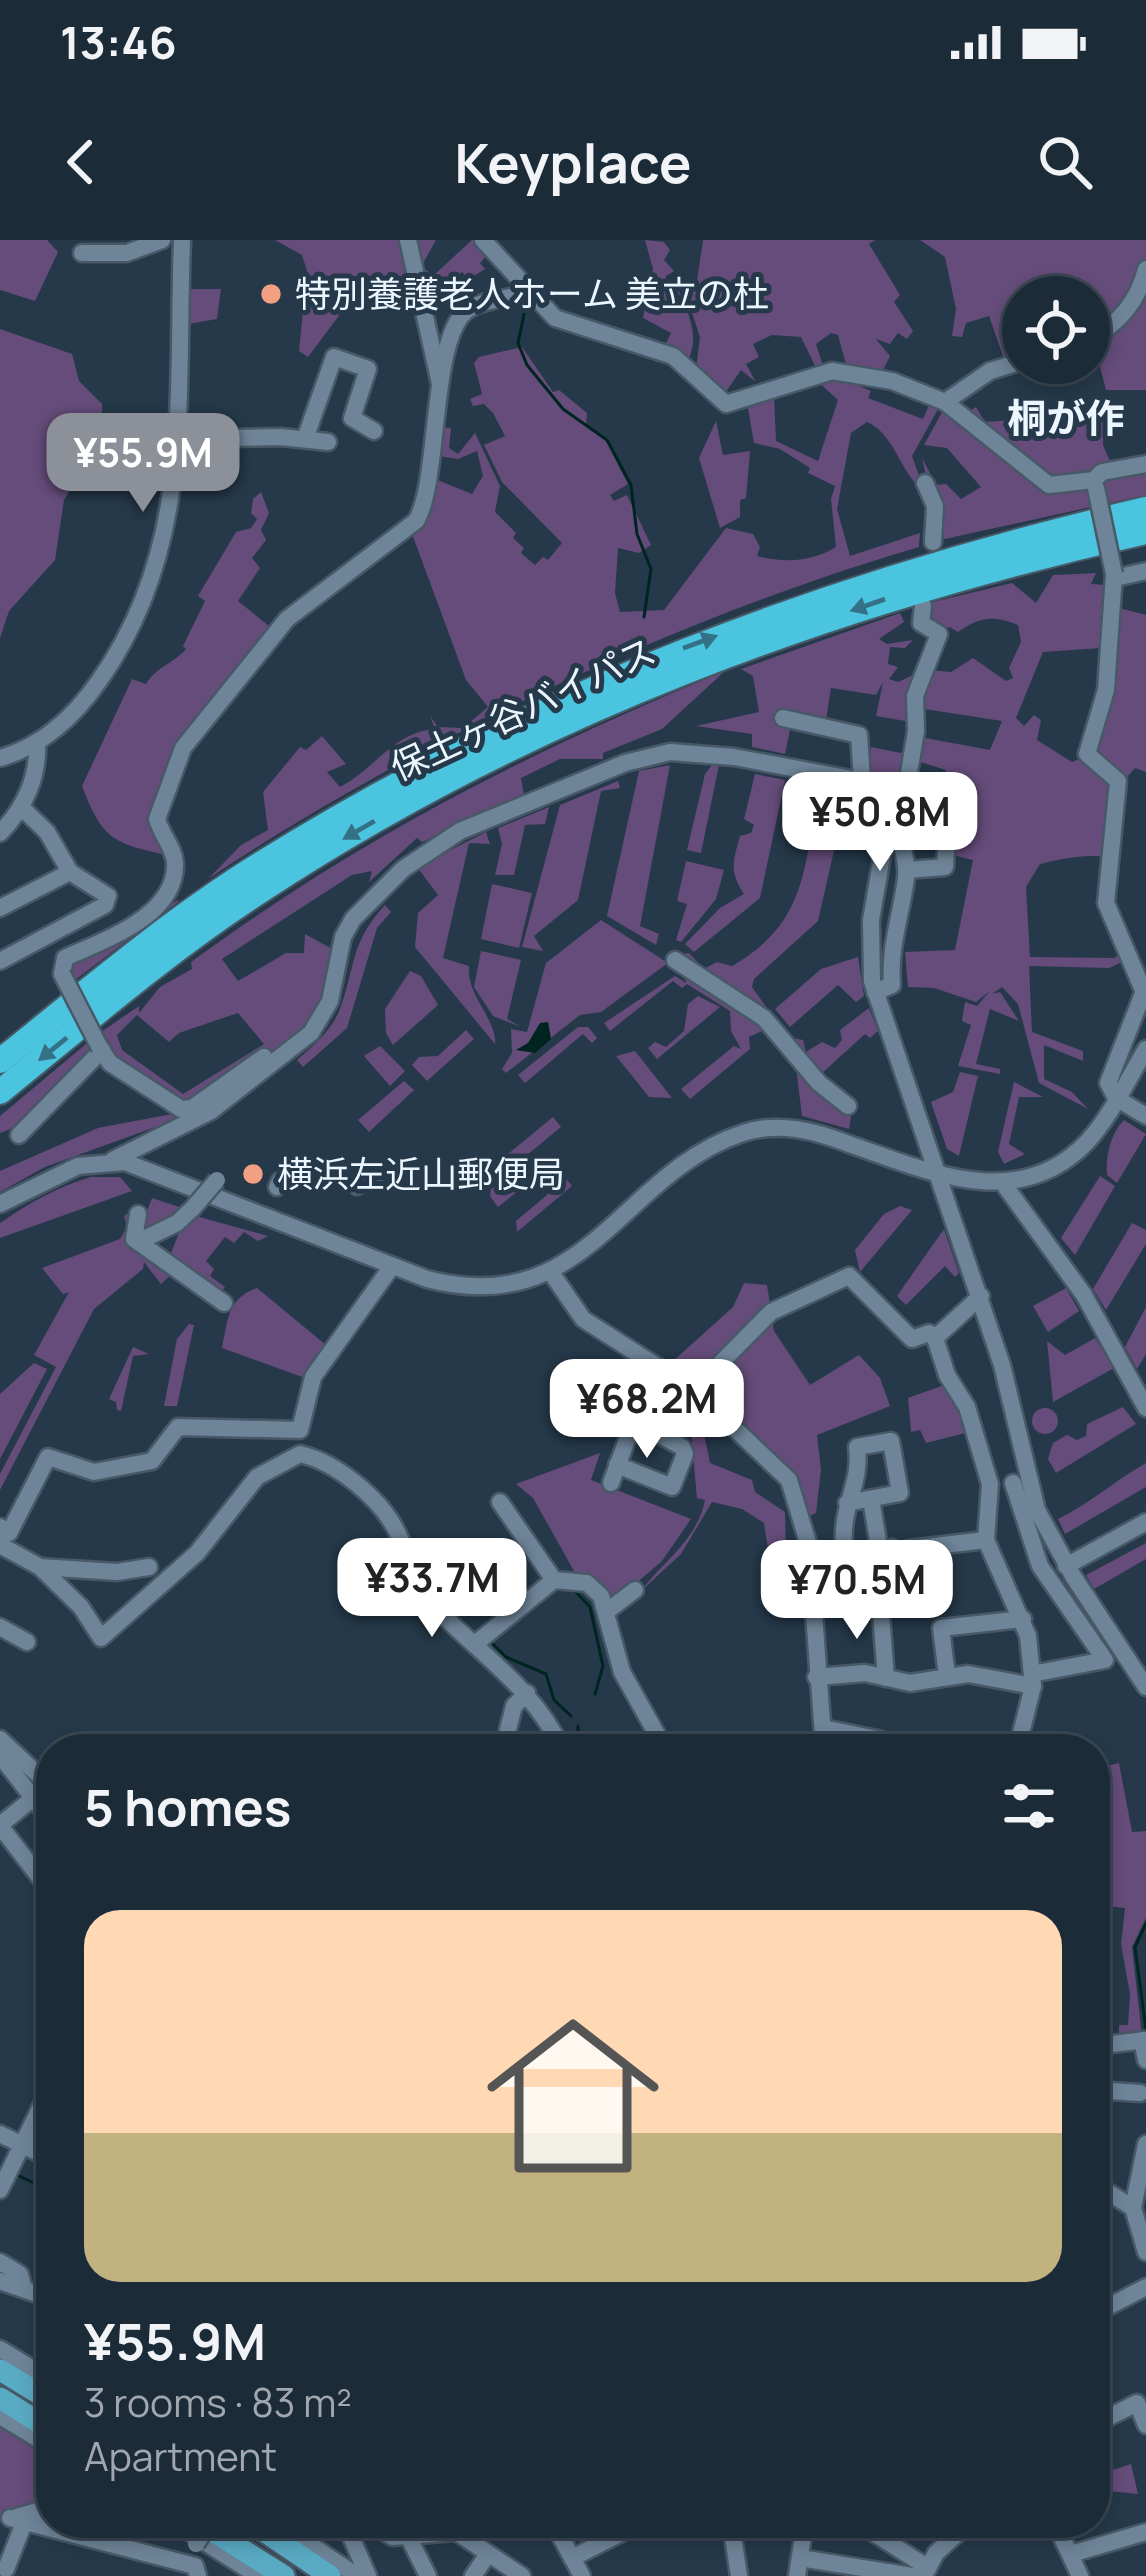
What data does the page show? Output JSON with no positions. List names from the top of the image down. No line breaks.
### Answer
{"streets":{"highway":["保土ヶ谷バイパス"]},"districts":["桐が作"],"places":["特別養護老人ホーム 美立の杜","横浜左近山郵便局"],"page":{"status":"13:46","header":"Keyplace","price":["¥55.9M","¥50.8M","¥68.2M","¥33.7M","¥70.5M"],"heading":"5 homes","list":[{"name":"¥55.9M","note":"3 rooms · 83 m² · Apartment"}]}}
